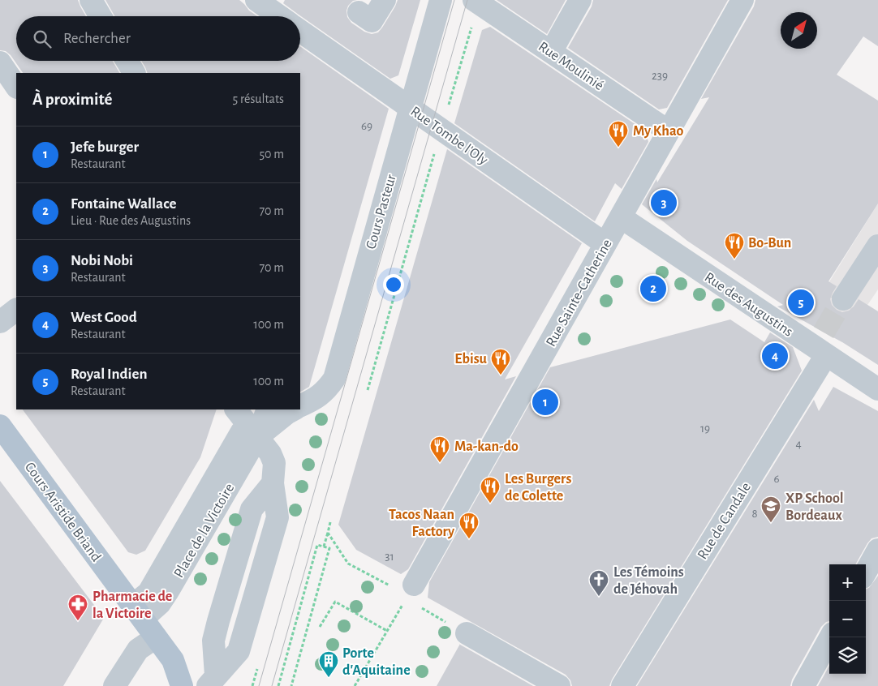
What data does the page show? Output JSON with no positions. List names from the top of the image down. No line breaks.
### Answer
{"streets":{"main road":["Cours Aristide Briand"],"street":["Rue Moulinié","Rue Tombe l'Oly","Cours Pasteur","Rue Sainte-Catherine","Rue des Augustins","Rue de Candale"]},"crossings":[["Rue Moulinié","Rue Sainte-Catherine"],["Rue Tombe l'Oly","Cours Pasteur"],["Rue Tombe l'Oly","Rue Sainte-Catherine"],["Rue Sainte-Catherine","Rue des Augustins"],["Rue des Augustins","Rue de Candale"]],"places":{"restaurant":["My Khao","Bo-Bun","Ebisu","Ma-kan-do","Les Burgers de Colette","Tacos Naan Factory"],"school or university":["XP School Bordeaux"],"church":["Les Témoins de Jéhovah"],"pharmacy":["Pharmacie de la Victoire"],"building":["Porte d'Aquitaine"]},"house_numbers":["239","69","19","4","6","8","31"],"north":"top right","page":{"search":"Rechercher","heading":["À proximité","5 résultats"],"list":[{"mark":"1","name":"Jefe burger","note":"Restaurant","value":"50 m"},{"mark":"2","name":"Fontaine Wallace","note":"Lieu · Rue des Augustins","value":"70 m"},{"mark":"3","name":"Nobi Nobi","note":"Restaurant","value":"70 m"},{"mark":"4","name":"West Good","note":"Restaurant","value":"100 m"},{"mark":"5","name":"Royal Indien","note":"Restaurant","value":"100 m"}],"pins":["3","2","5","4","1"],"map_buttons":["+","−"]}}
